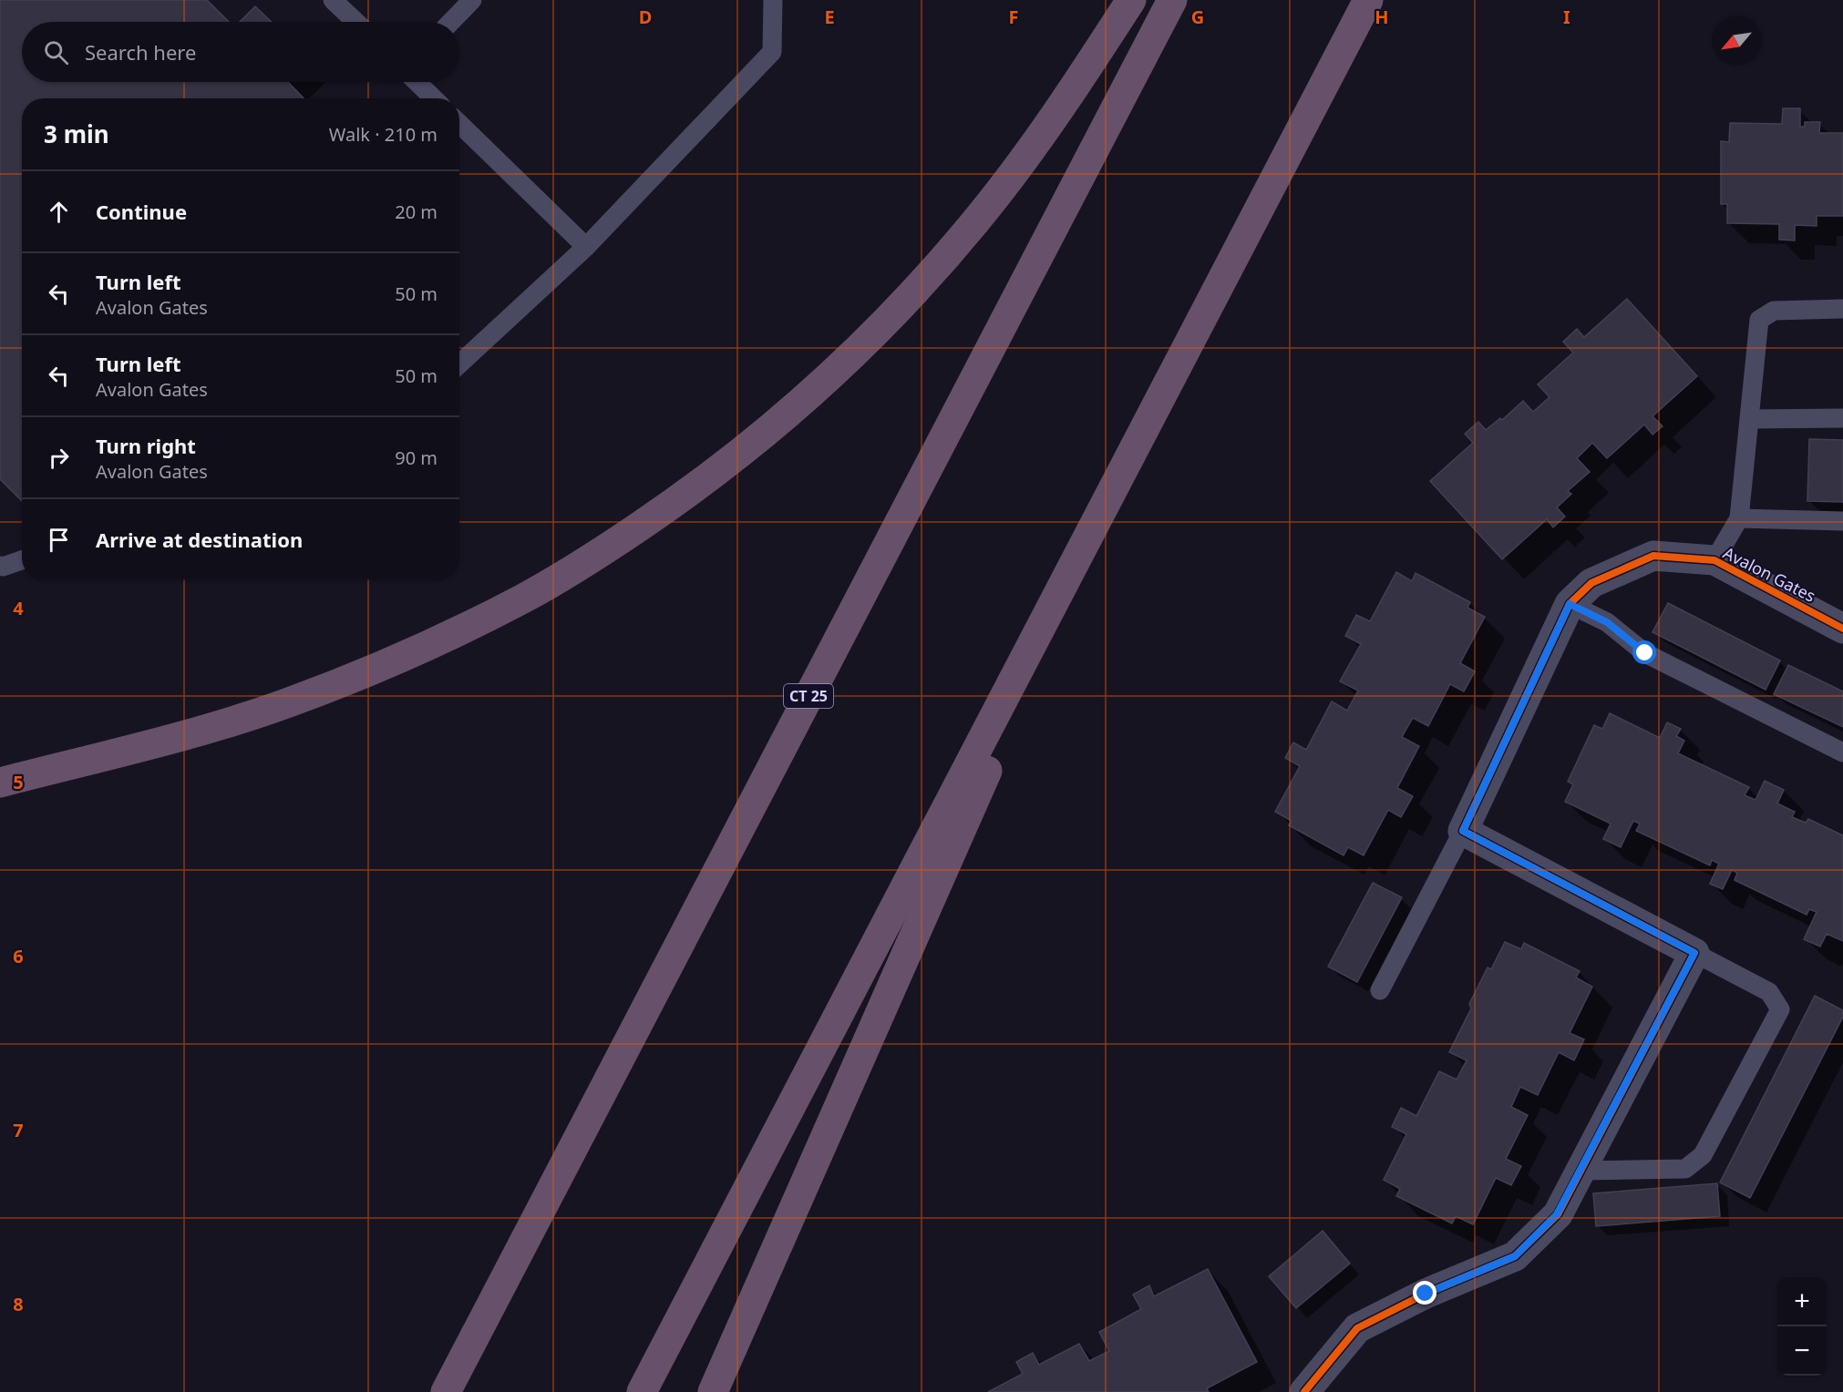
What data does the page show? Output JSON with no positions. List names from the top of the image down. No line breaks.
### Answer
{"streets":{"highway":["CT 25"],"street":["Avalon Gates"]},"north":"bottom left","page":{"search":"Search here","heading":["3 min","Walk · 210 m"],"list":[["Continue","20 m"],["Turn left","Avalon Gates","50 m"],["Turn left","Avalon Gates","50 m"],["Turn right","Avalon Gates","90 m"],"Arrive at destination"],"map_buttons":["+","−"]},"grid":{"columns":["D","E","F","G","H","I"],"rows":["4","5","6","7","8"]}}
